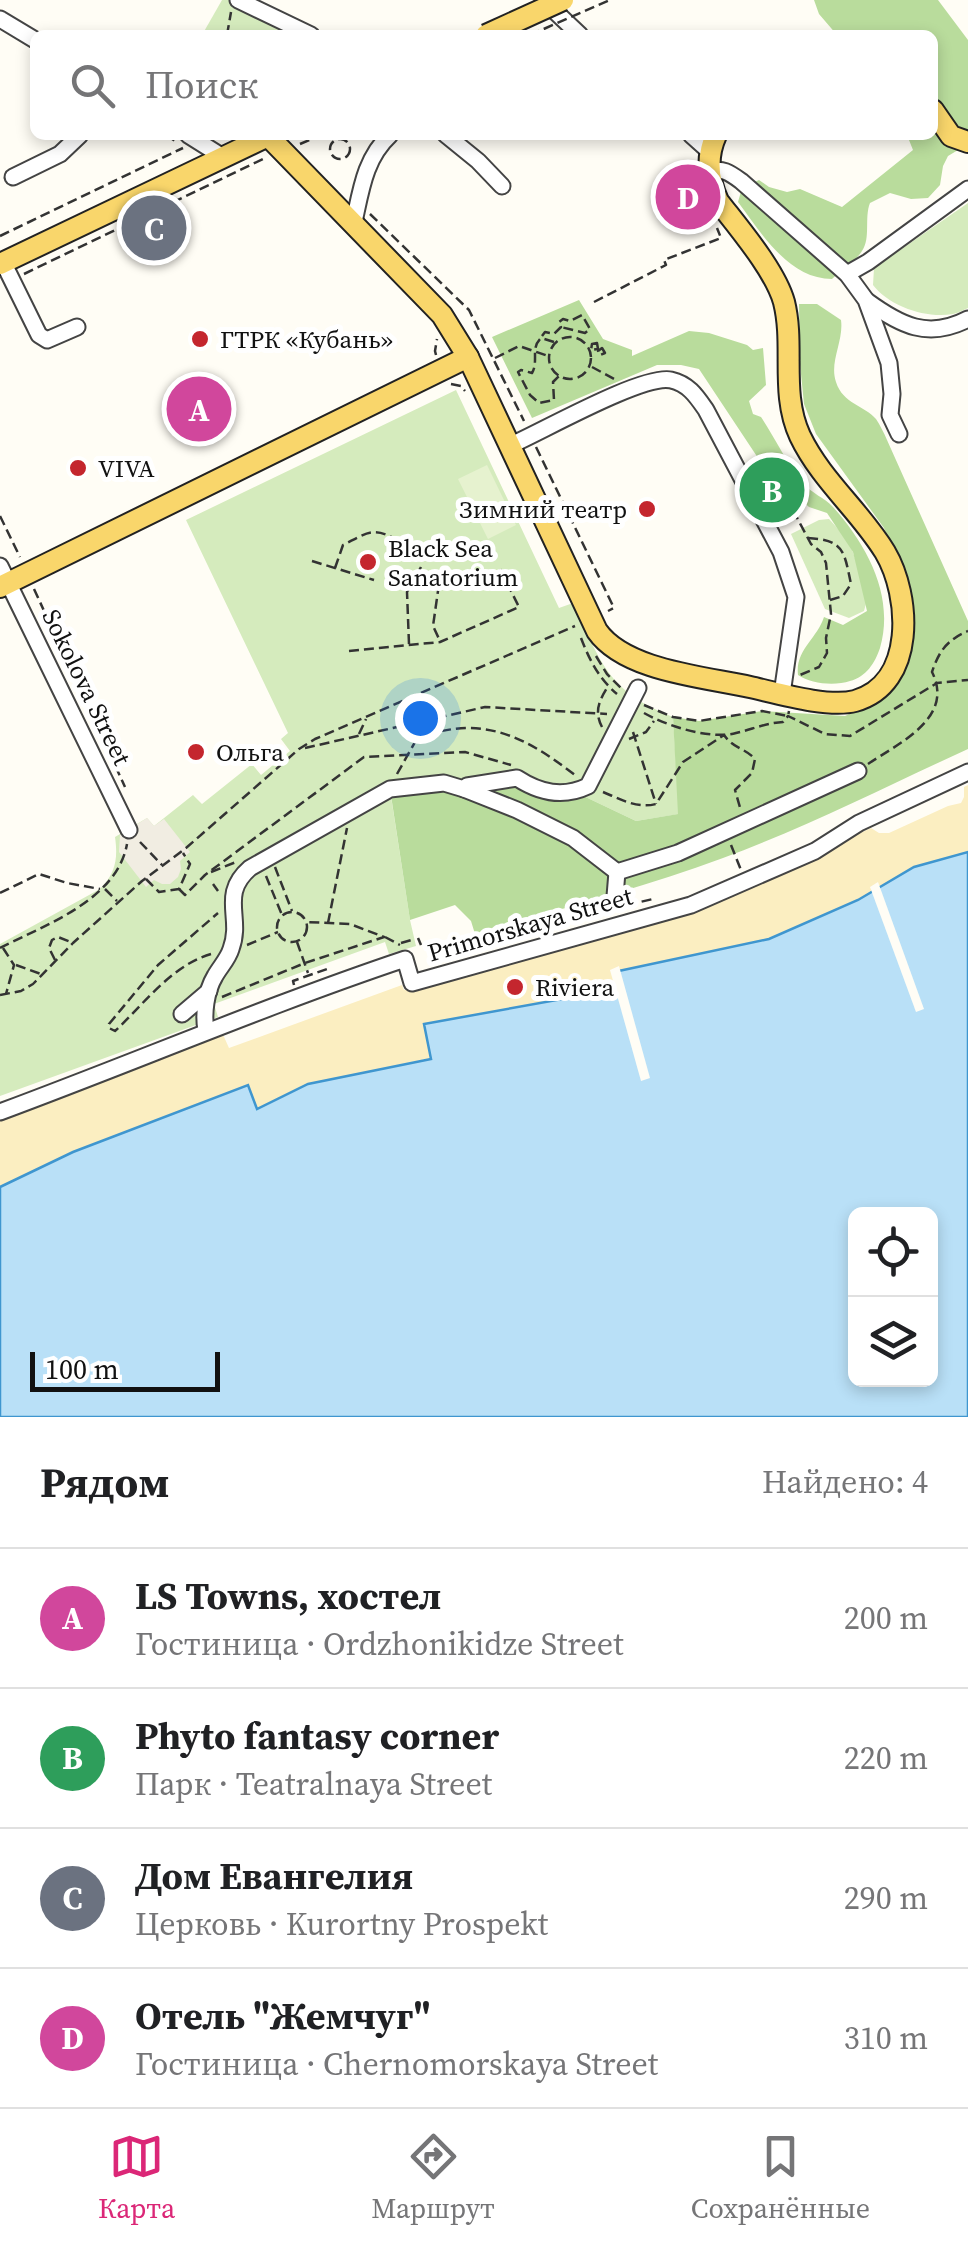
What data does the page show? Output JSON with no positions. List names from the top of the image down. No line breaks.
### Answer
{"streets":{"street":["Sokolova Street","Primorskaya Street"]},"places":["ГТРК «Кубань»","VIVA","Зимний театр","Black Sea Sanatorium","Ольга","Riviera"],"scale_bar":"100 m","page":{"search":"Поиск","pins":["D","C","A","B"],"scale":"100 m","heading":["Рядом","Найдено: 4"],"list":[{"mark":"A","name":"LS Towns, хостел","note":"Гостиница · Ordzhonikidze Street","value":"200 m"},{"mark":"B","name":"Phyto fantasy corner","note":"Парк · Teatralnaya Street","value":"220 m"},{"mark":"C","name":"Дом Евангелия","note":"Церковь · Kurortny Prospekt","value":"290 m"},{"mark":"D","name":"Отель \"Жемчуг\"","note":"Гостиница · Chernomorskaya Street","value":"310 m"}],"nav":["Карта","Маршрут","Сохранённые"]}}
